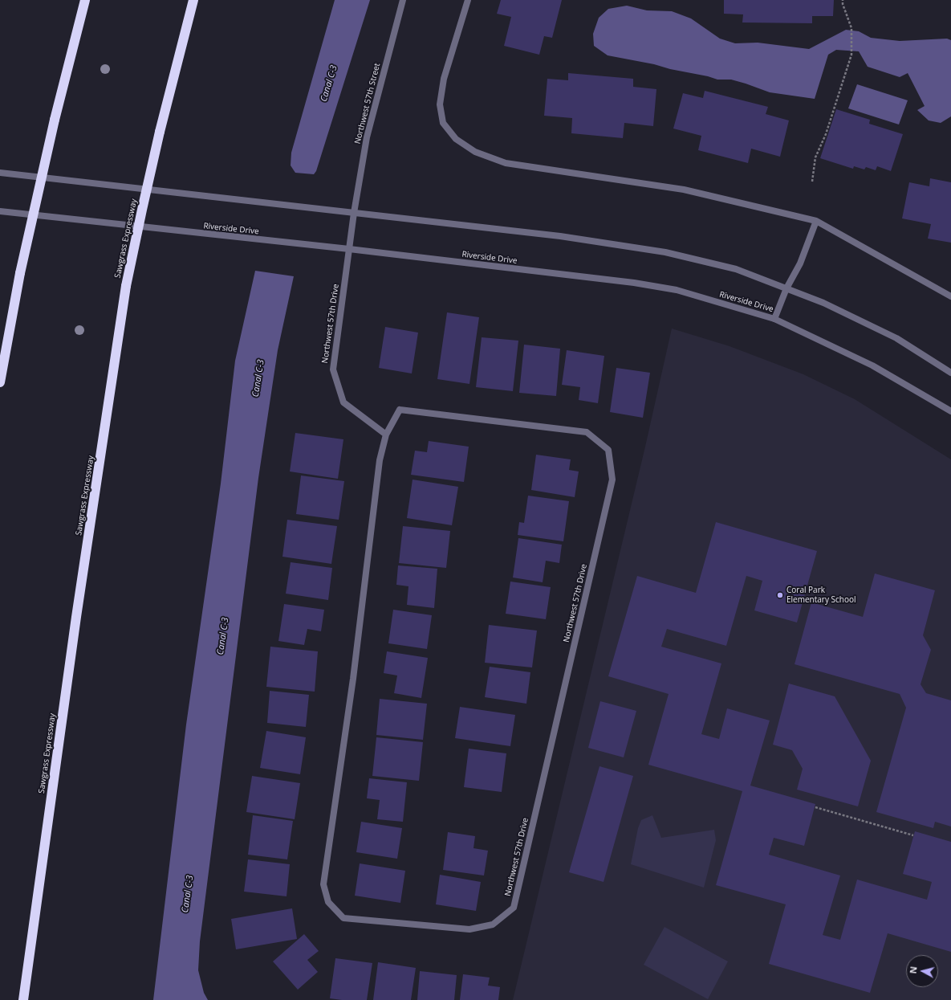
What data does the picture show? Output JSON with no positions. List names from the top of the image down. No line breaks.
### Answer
{"streets":{"highway":["Sawgrass Expressway"],"street":["Northwest 57th Street","Riverside Drive","Northwest 57th Drive"]},"crossings":[["Northwest 57th Street","Northwest 57th Drive"],["Riverside Drive","Northwest 57th Drive"]],"water":["Canal C-3"],"places":["Coral Park Elementary School"],"north":"left"}
